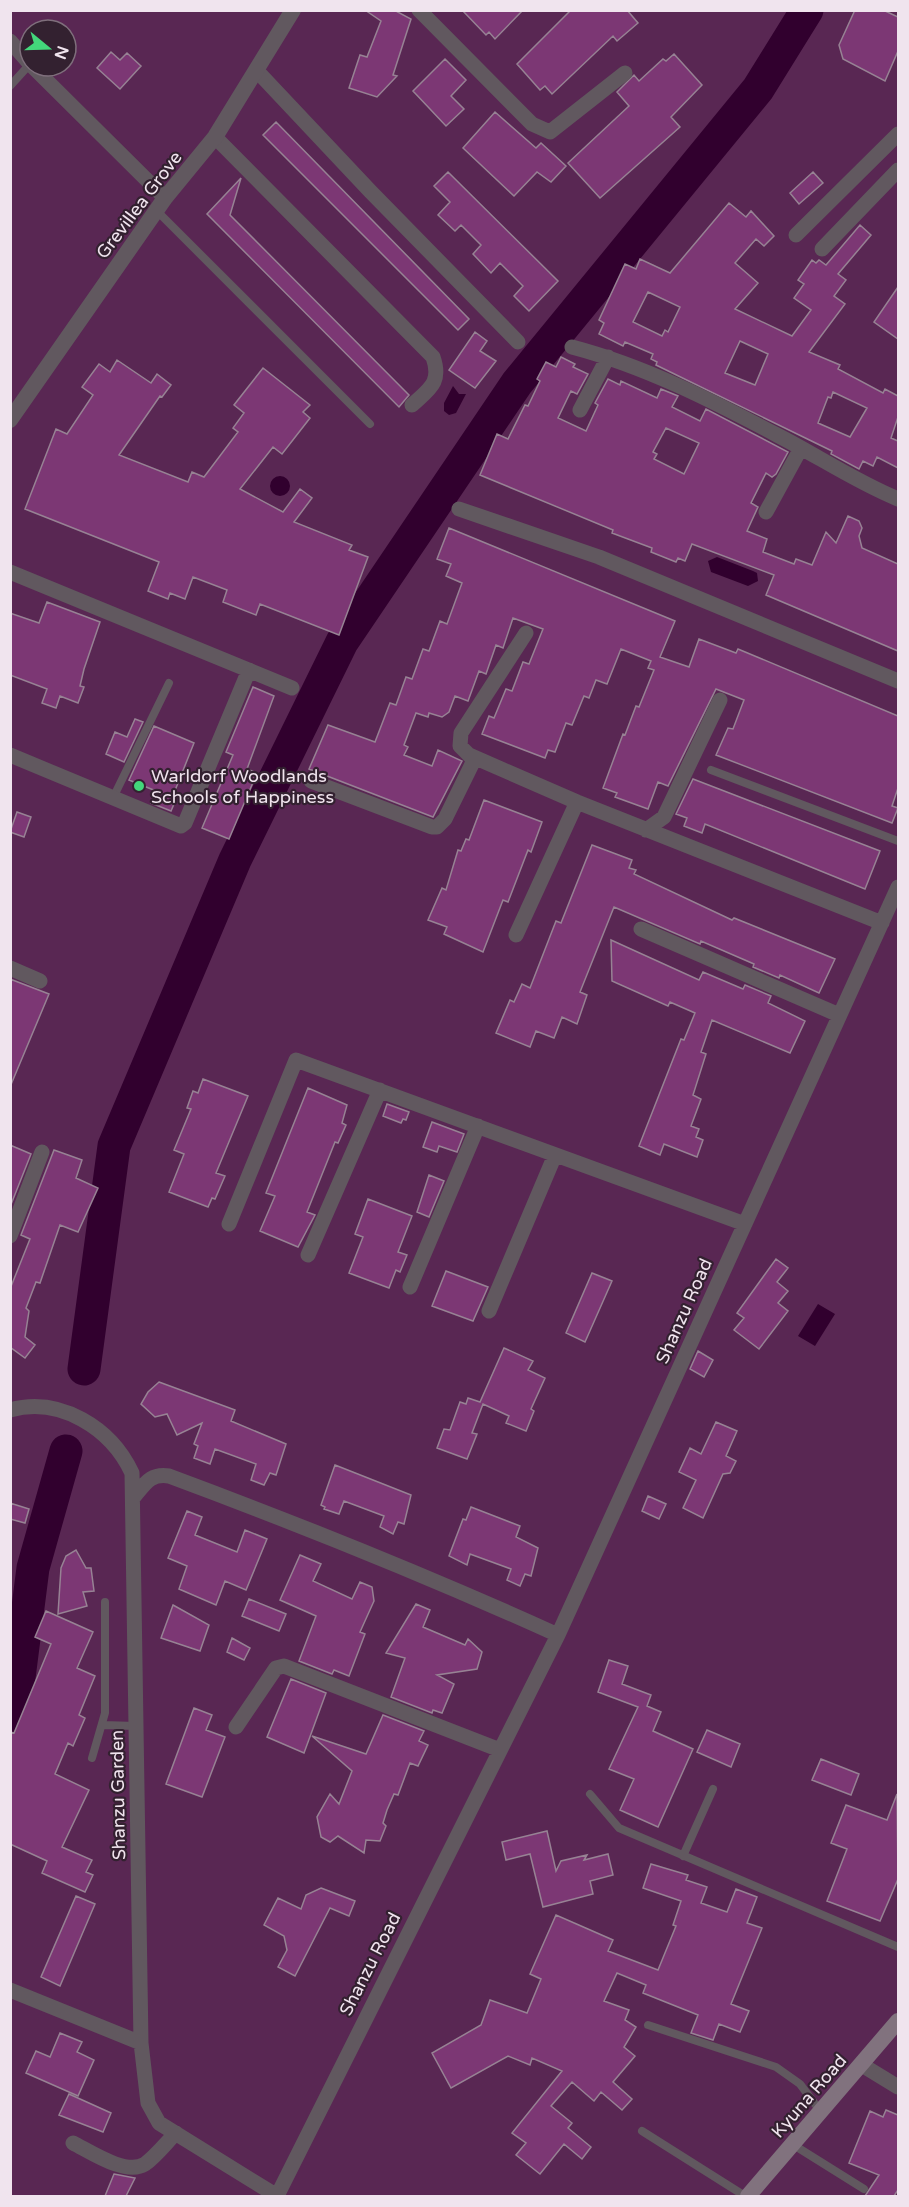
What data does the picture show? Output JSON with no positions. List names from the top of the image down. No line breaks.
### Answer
{"streets":{"main road":["Kyuna Road"],"street":["Grevillea Grove","Shanzu Road","Shanzu Garden"]},"crossings":[["Shanzu Road","Shanzu Garden"]],"places":["Warldorf Woodlands Schools of Happiness"],"north":"right"}
